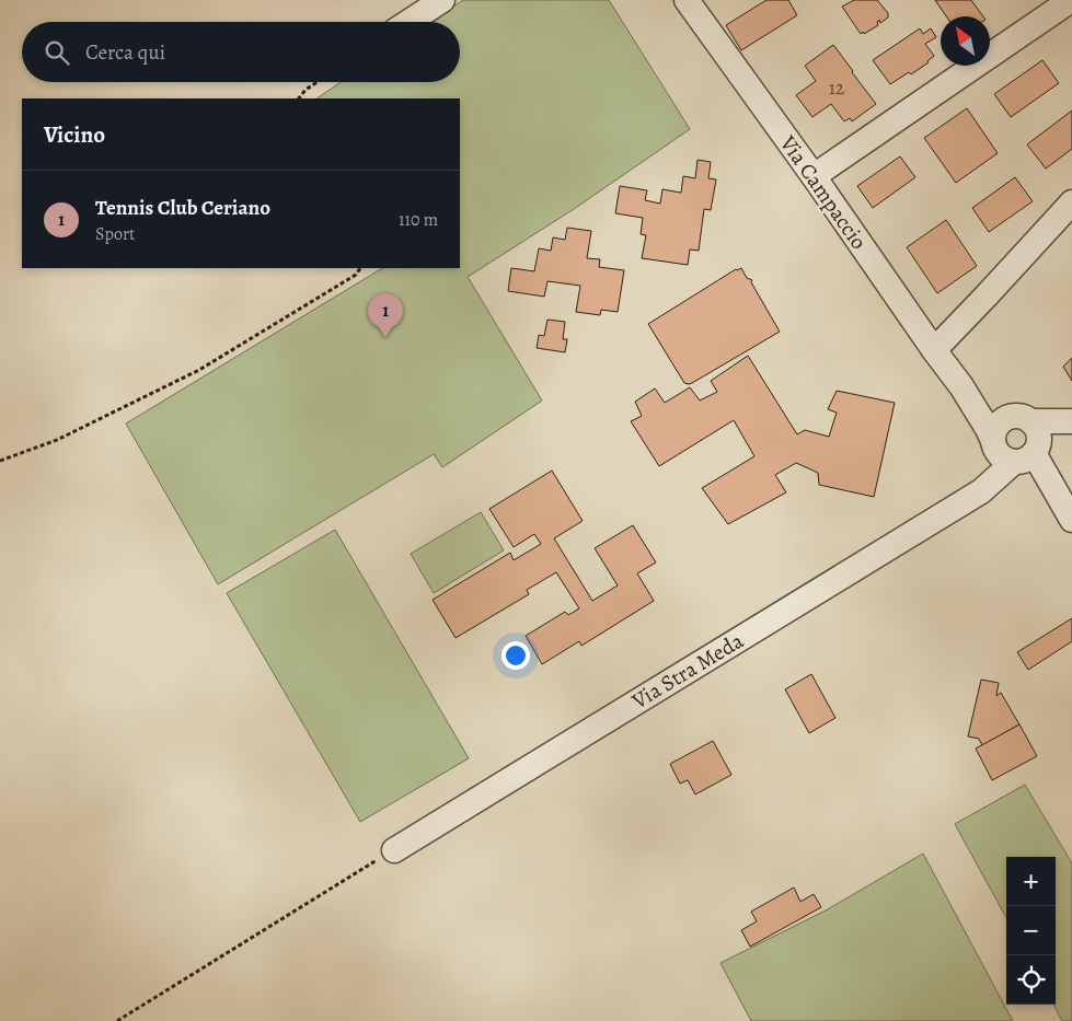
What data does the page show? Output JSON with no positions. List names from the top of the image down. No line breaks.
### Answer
{"streets":{"street":["Via Campaccio","Via Stra Meda"]},"crossings":[["Via Campaccio","Via Stra Meda"]],"house_numbers":["12"],"north":"top left","page":{"search":"Cerca qui","heading":"Vicino","list":[{"mark":"1","name":"Tennis Club Ceriano","note":"Sport","value":"110 m"}],"pins":"1","map_buttons":["+","−"]}}
